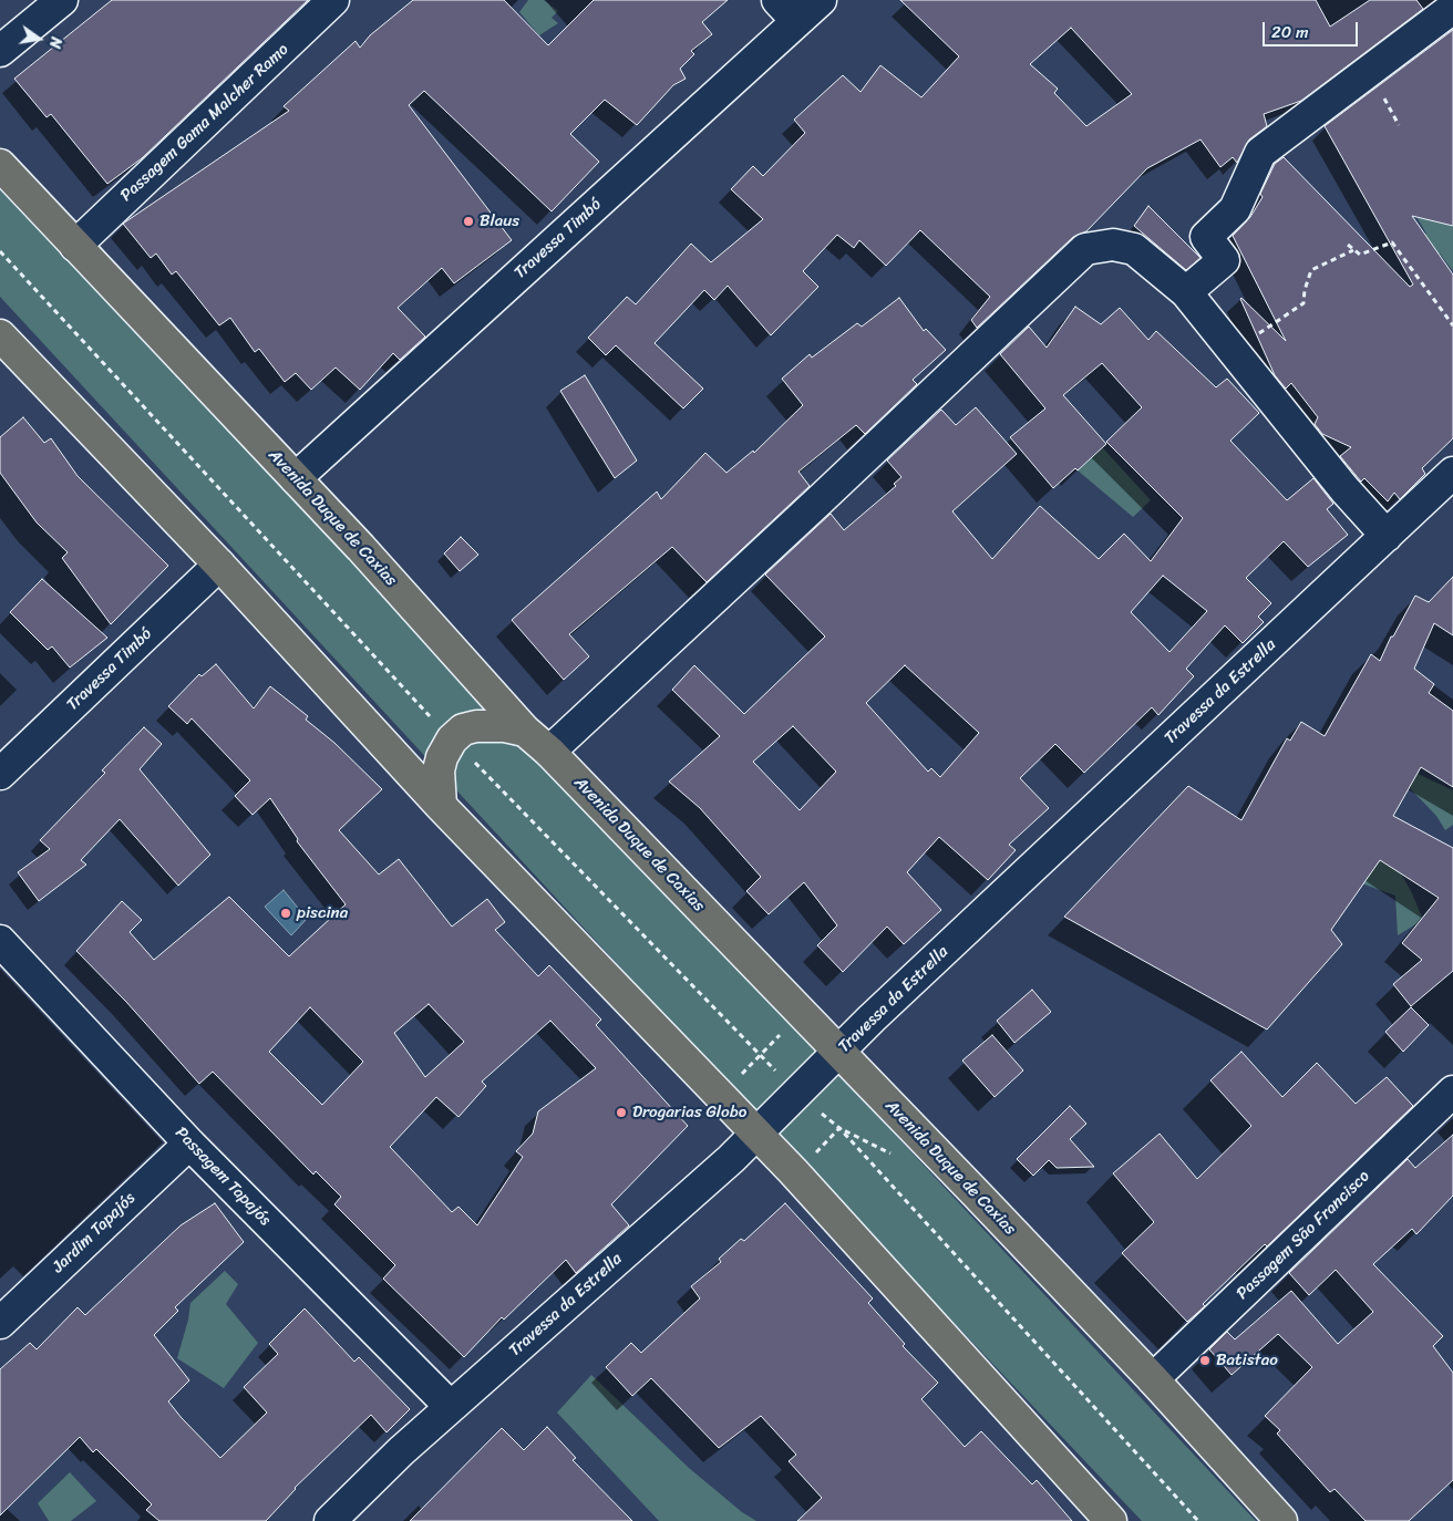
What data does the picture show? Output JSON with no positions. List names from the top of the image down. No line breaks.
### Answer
{"streets":{"main road":["Avenida Duque de Caxias"],"street":["Passagem Gama Malcher Ramo","Travessa Timbó","Travessa da Estrella","Passagem Tapajós","Jardim Tapajós","Passagem São Francisco"]},"crossings":[["Passagem Gama Malcher Ramo","Avenida Duque de Caxias"],["Travessa Timbó","Avenida Duque de Caxias"],["Avenida Duque de Caxias","Travessa da Estrella"],["Avenida Duque de Caxias","Passagem São Francisco"],["Travessa da Estrella","Passagem Tapajós"],["Passagem Tapajós","Jardim Tapajós"]],"places":["Blaus","piscina","Drogarias Globo","Batistao"],"scale_bar":"20 m","north":"right"}
